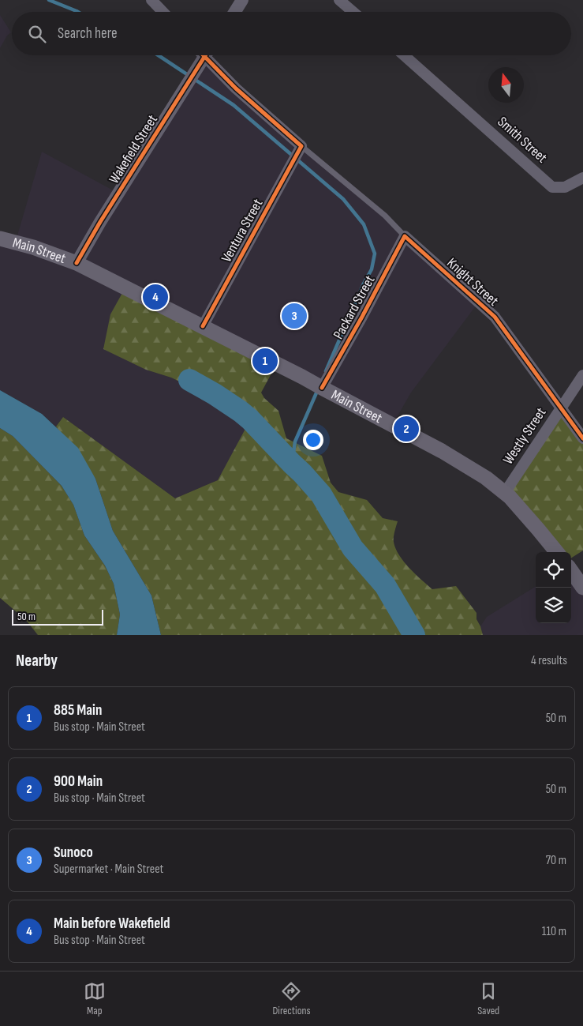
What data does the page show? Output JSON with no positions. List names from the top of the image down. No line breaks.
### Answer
{"streets":{"main road":["Main Street"],"street":["Smith Street","Wakefield Street","Ventura Street","Knight Street","Packard Street","Westly Street"]},"crossings":[["Wakefield Street","Main Street"],["Ventura Street","Main Street"],["Ventura Street","Knight Street"],["Main Street","Packard Street"],["Main Street","Westly Street"],["Knight Street","Packard Street"],["Knight Street","Westly Street"]],"scale_bar":"50 m","north":"top","page":{"search":"Search here","pins":["4","3","1","2"],"scale":"50 m","heading":["Nearby","4 results"],"list":[{"mark":"1","name":"885 Main","note":"Bus stop · Main Street","value":"50 m"},{"mark":"2","name":"900 Main","note":"Bus stop · Main Street","value":"50 m"},{"mark":"3","name":"Sunoco","note":"Supermarket · Main Street","value":"70 m"},{"mark":"4","name":"Main before Wakefield","note":"Bus stop · Main Street","value":"110 m"}],"nav":["Map","Directions","Saved"]}}
